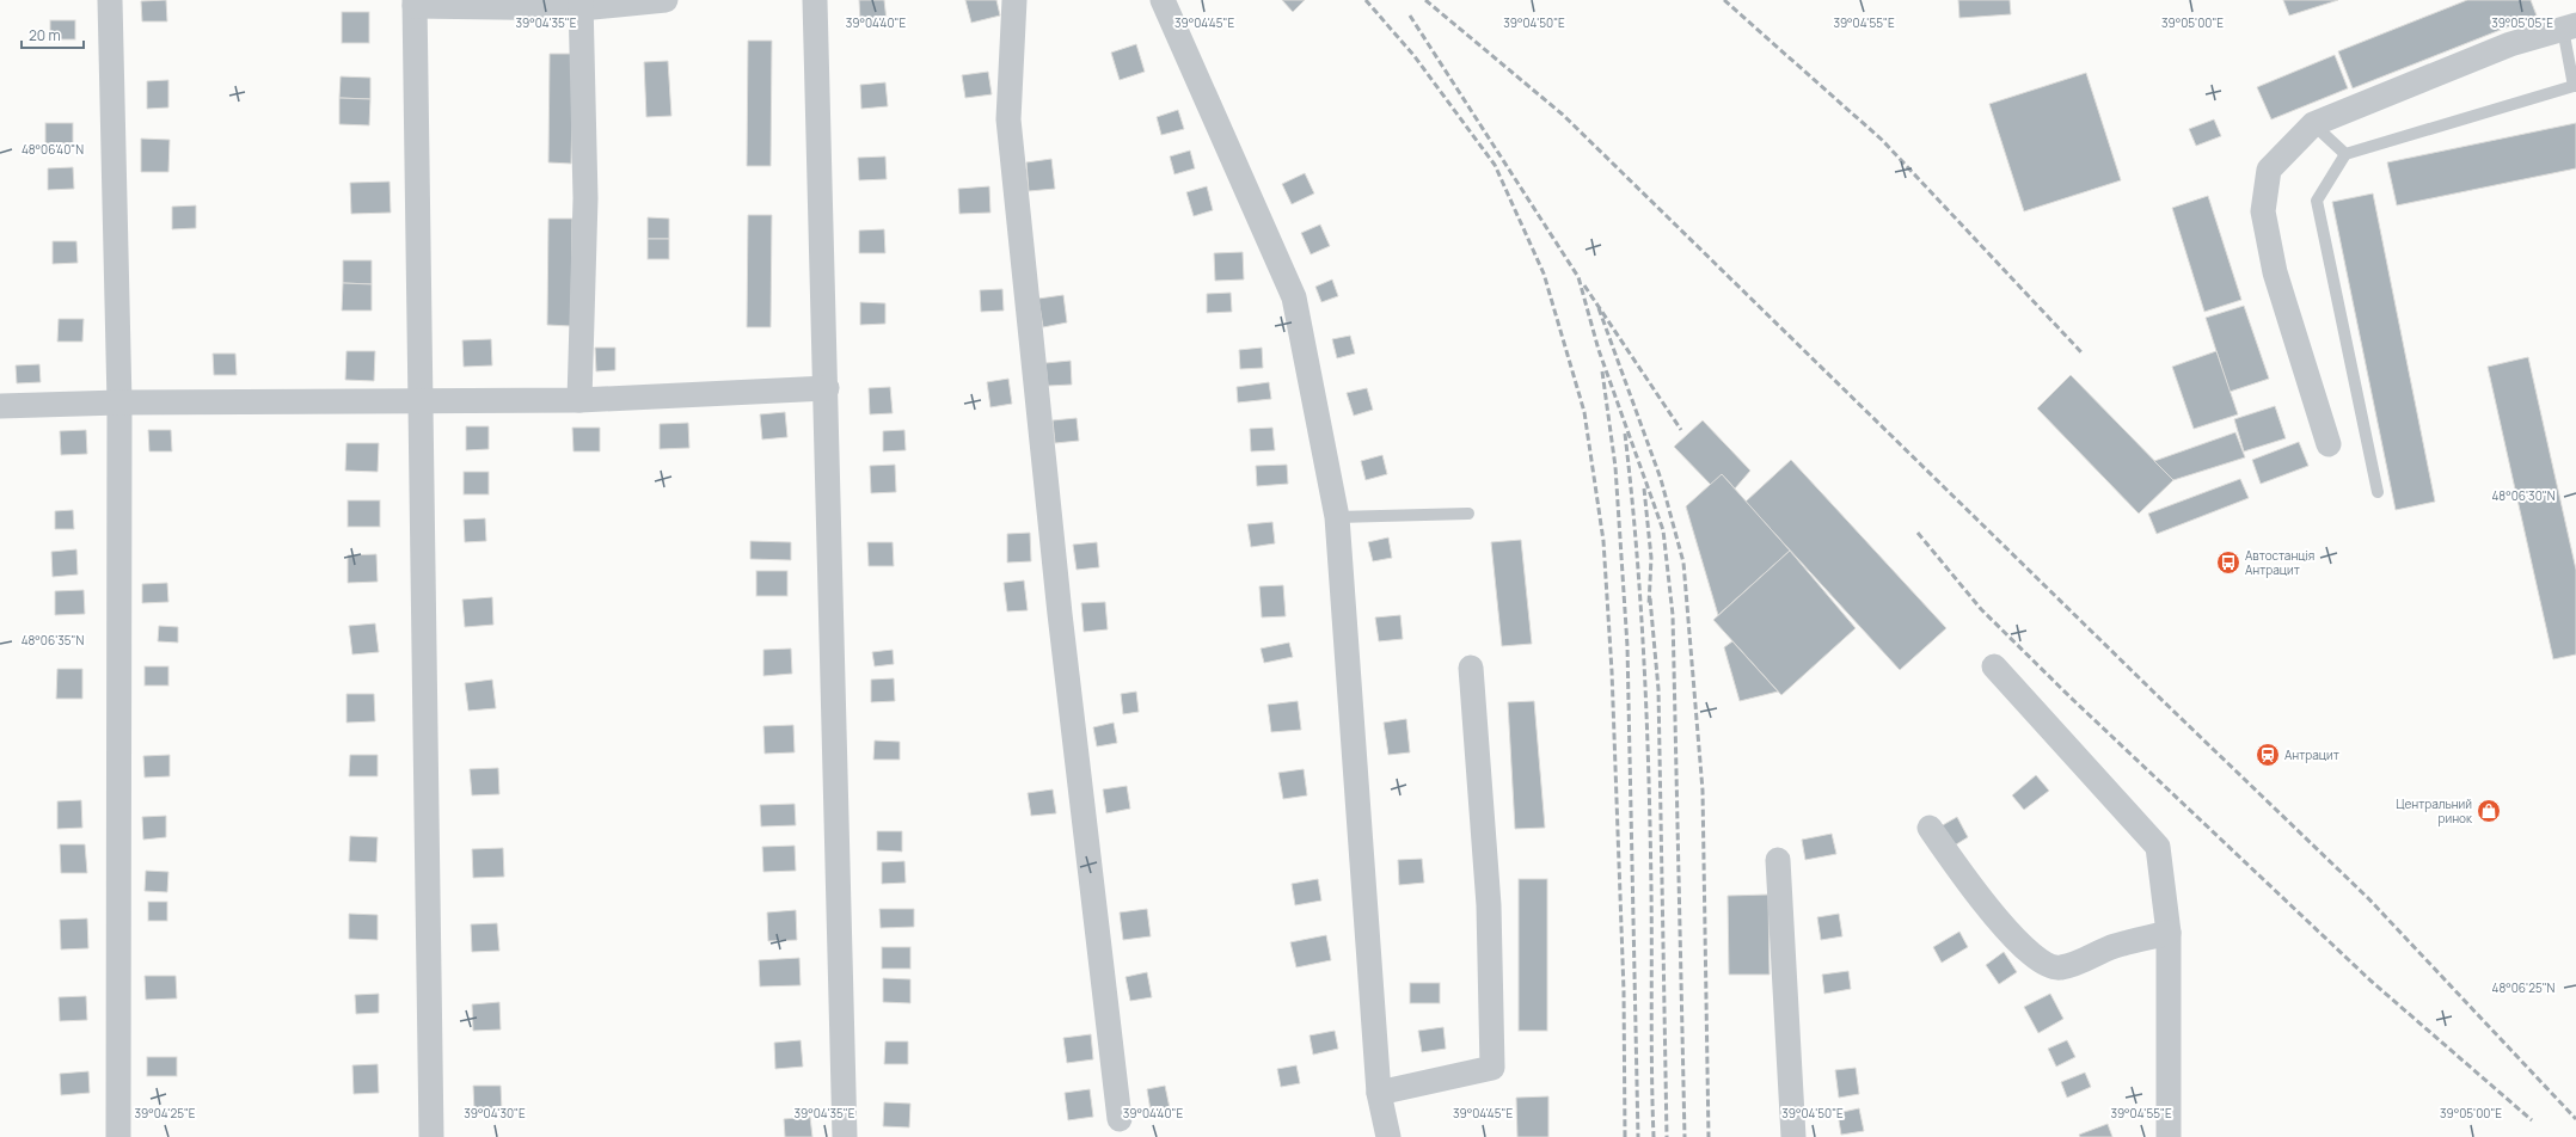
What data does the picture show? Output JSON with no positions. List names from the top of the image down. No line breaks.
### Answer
{"places":{"bus stop":["Автостанція Антрацит"],"station":["Антрацит"],"shop":["Центральний ринок"]},"scale_bar":"20 m","coordinates":["39°04'35\"E","39°04'40\"E","39°04'45\"E","39°04'50\"E","39°04'55\"E","39°05'00\"E","39°05'05\"E","48°06'40\"N","48°06'30\"N","48°06'35\"N","48°06'25\"N","39°04'25\"E","39°04'30\"E"]}
